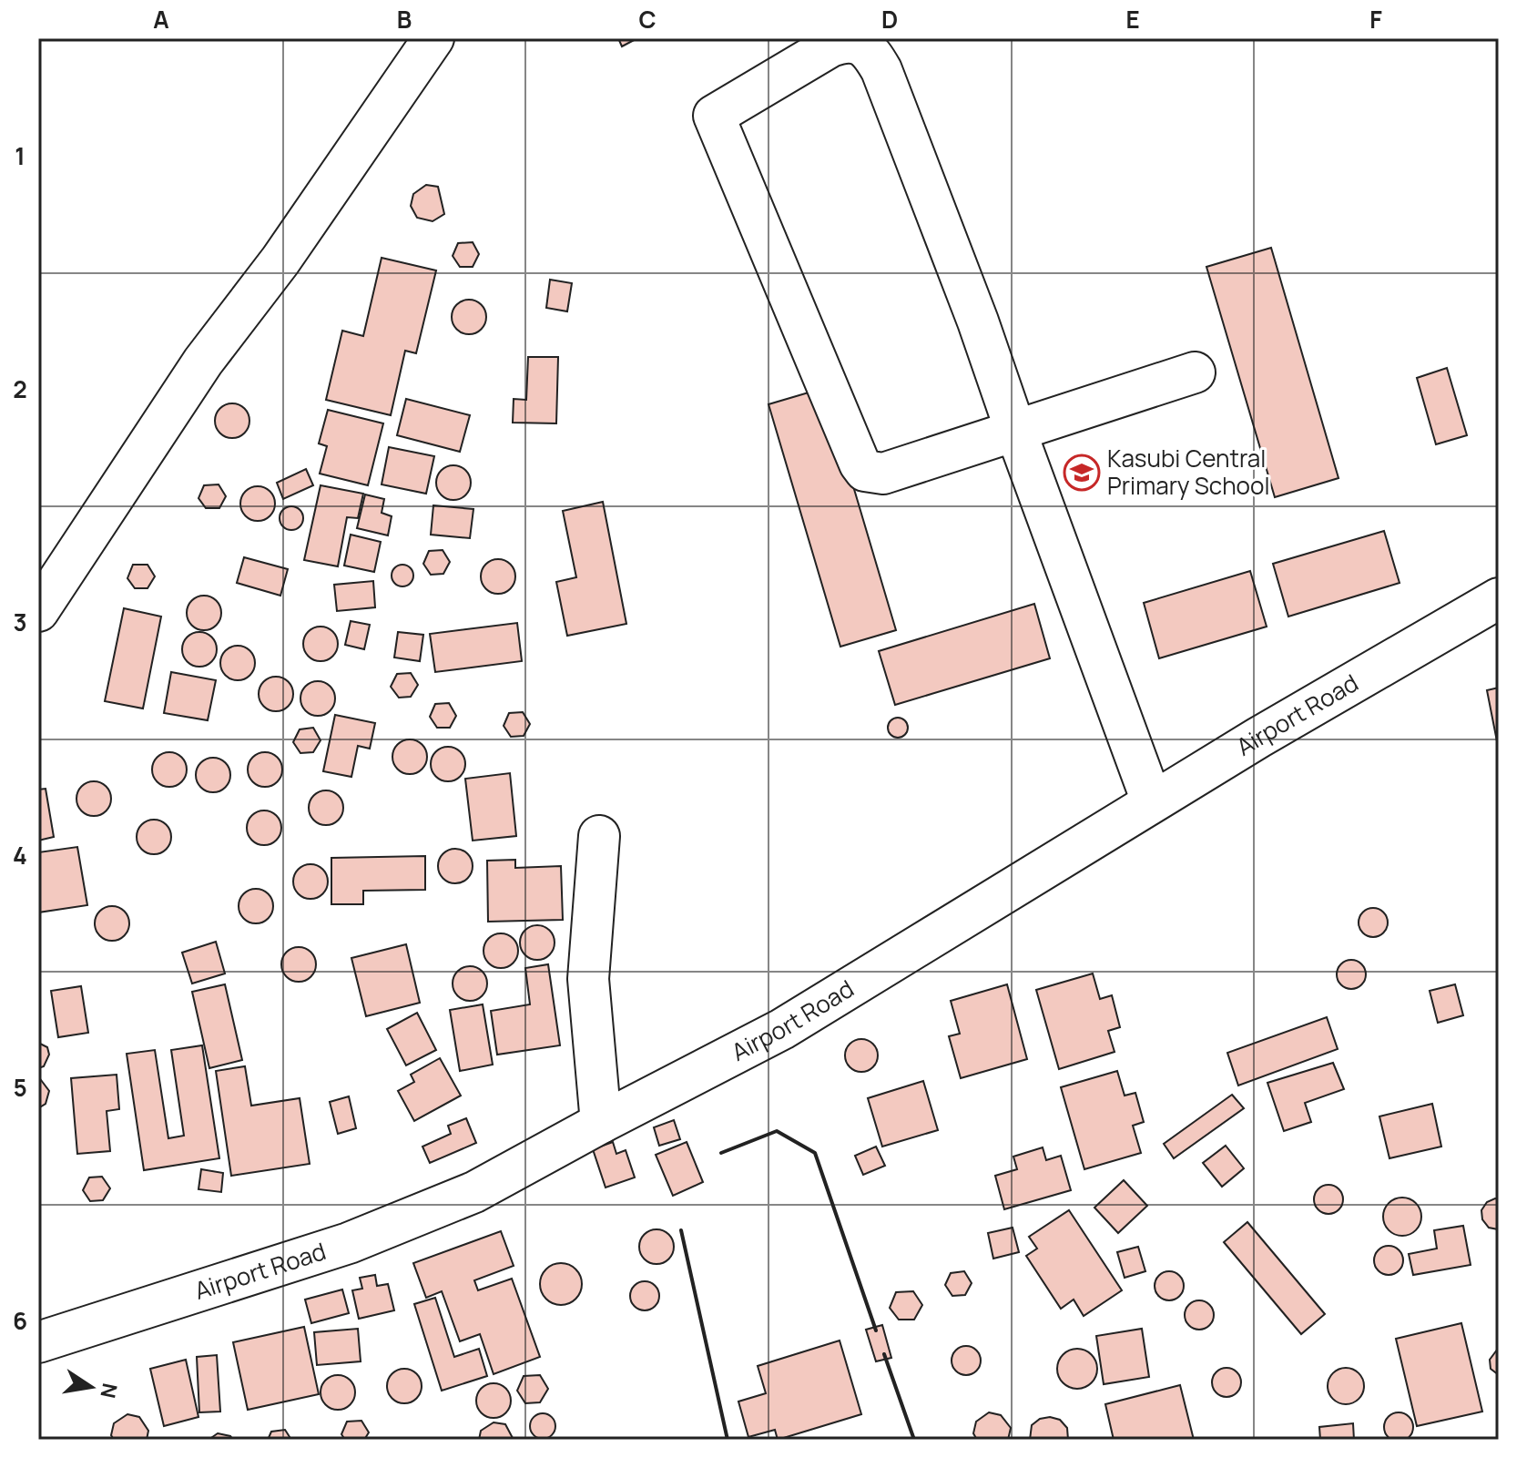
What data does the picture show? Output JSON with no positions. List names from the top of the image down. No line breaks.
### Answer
{"streets":{"street":["Airport Road"]},"places":{"school or university":["Kasubi Central Primary School"]},"north":"right","grid":{"columns":["A","B","C","D","E","F"],"rows":["1","2","3","4","5","6"]}}
